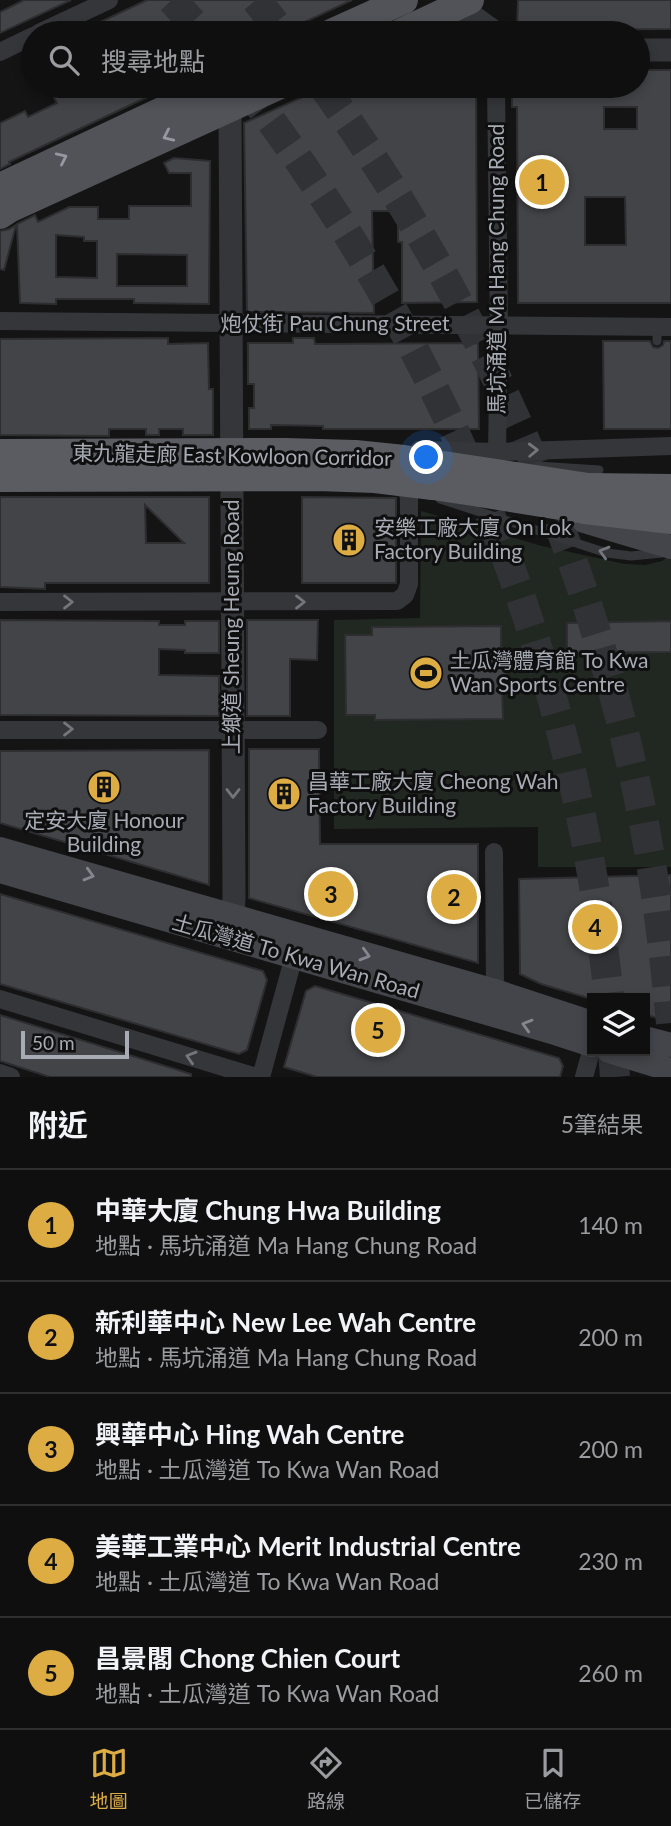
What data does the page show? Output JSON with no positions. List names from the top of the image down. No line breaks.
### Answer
{"streets":{"highway":["東九龍走廊 East Kowloon Corridor"],"main road":["土瓜灣道 To Kwa Wan Road"],"street":["馬坑涌道 Ma Hang Chung Road","炮仗街 Pau Chung Street","上鄉道 Sheung Heung Road"]},"crossings":[["馬坑涌道 Ma Hang Chung Road","炮仗街 Pau Chung Street"],["炮仗街 Pau Chung Street","上鄉道 Sheung Heung Road"],["上鄉道 Sheung Heung Road","土瓜灣道 To Kwa Wan Road"]],"places":{"building":["安樂工廠大廈 On Lok Factory Building","定安大廈 Honour Building","昌華工廠大廈 Cheong Wah Factory Building"],"sports":["土瓜灣體育館 To Kwa Wan Sports Centre"]},"scale_bar":"50 m","page":{"search":"搜尋地點","pins":["1","3","2","4","5"],"scale":"50 m","heading":["附近","5筆結果"],"list":[{"mark":"1","name":"中華大廈 Chung Hwa Building","note":"地點 · 馬坑涌道 Ma Hang Chung Road","value":"140 m"},{"mark":"2","name":"新利華中心 New Lee Wah Centre","note":"地點 · 馬坑涌道 Ma Hang Chung Road","value":"200 m"},{"mark":"3","name":"興華中心 Hing Wah Centre","note":"地點 · 土瓜灣道 To Kwa Wan Road","value":"200 m"},{"mark":"4","name":"美華工業中心 Merit Industrial Centre","note":"地點 · 土瓜灣道 To Kwa Wan Road","value":"230 m"},{"mark":"5","name":"昌景閣 Chong Chien Court","note":"地點 · 土瓜灣道 To Kwa Wan Road","value":"260 m"}],"nav":["地圖","路線","已儲存"]}}
